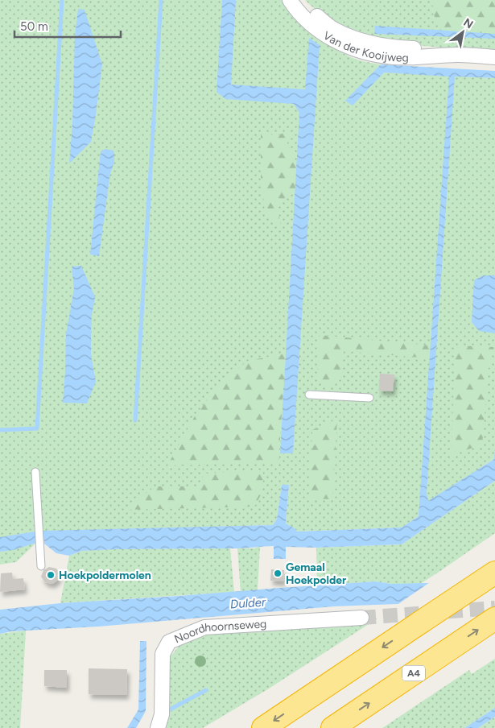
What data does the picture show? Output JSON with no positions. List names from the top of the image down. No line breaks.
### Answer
{"streets":{"highway":["A4"],"street":["Van der Kooijweg","Noordhoornseweg"]},"water":["Dulder"],"places":["Gemaal Hoekpolder","Hoekpoldermolen"],"scale_bar":"50 m","north":"top right"}
